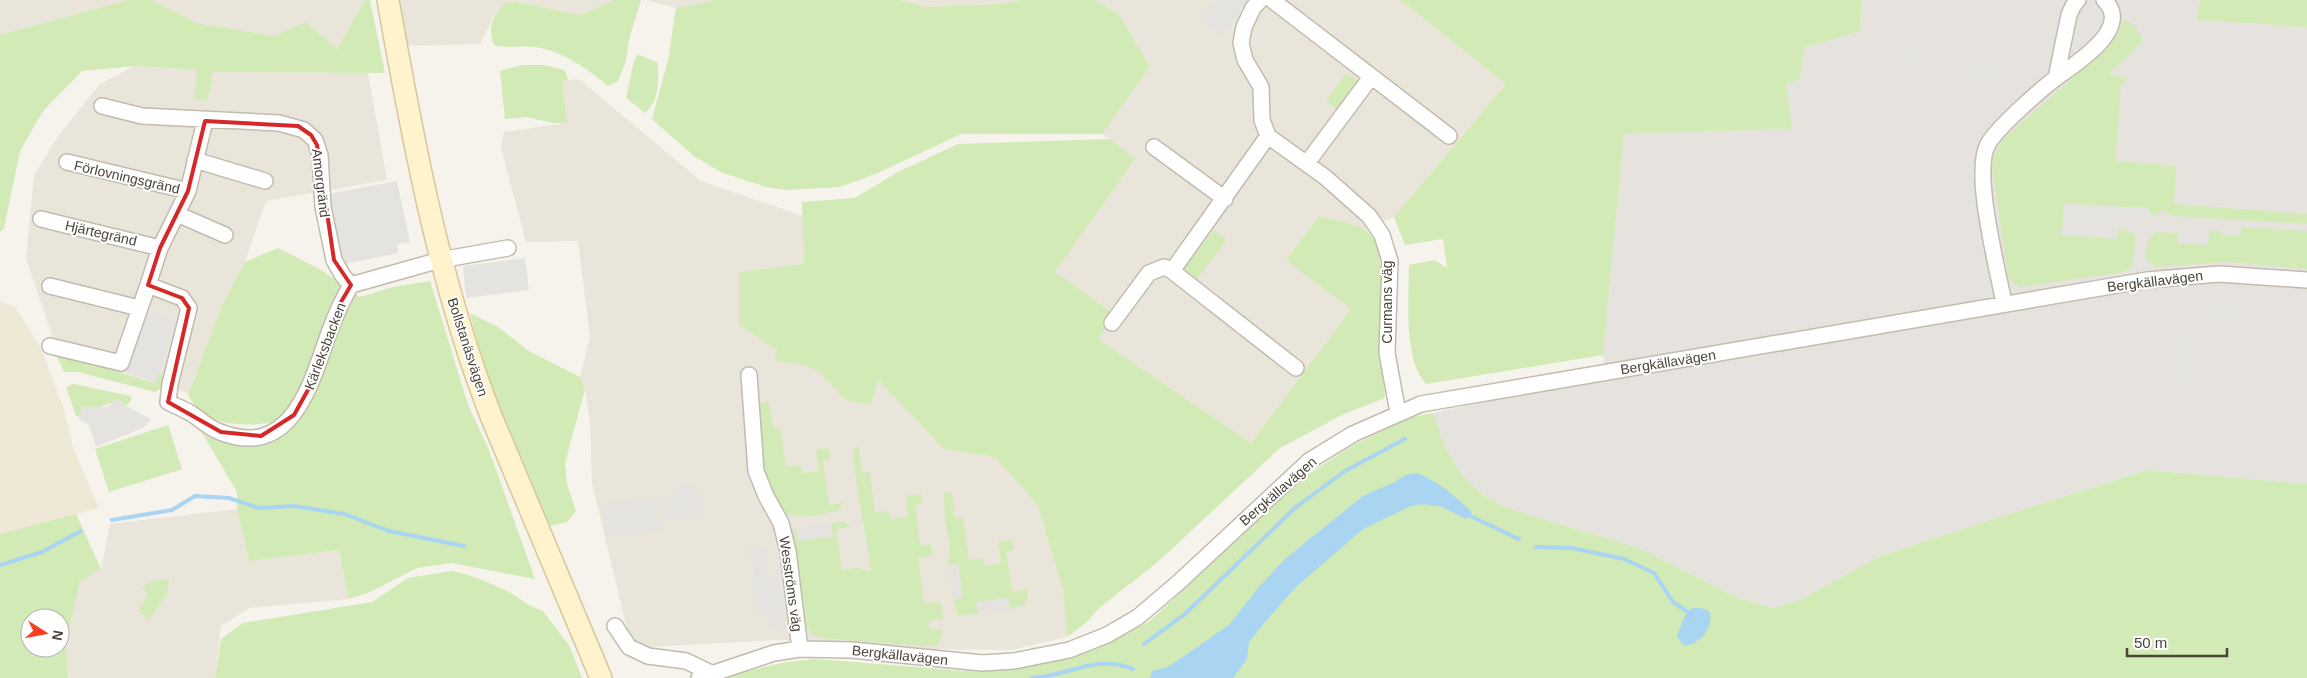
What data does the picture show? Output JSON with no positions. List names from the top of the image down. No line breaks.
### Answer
{"streets":{"street":["Förlovningsgränd","Amorgränd","Hjärtegränd","Bergkällavägen","Curmans väg","Kärleksbacken","Bollstanäsvägen","Wesströms väg"]},"crossings":[["Amorgränd","Kärleksbacken"],["Bergkällavägen","Curmans väg"],["Bergkällavägen","Wesströms väg"],["Kärleksbacken","Bollstanäsvägen"]],"scale_bar":"50 m","north":"right"}
